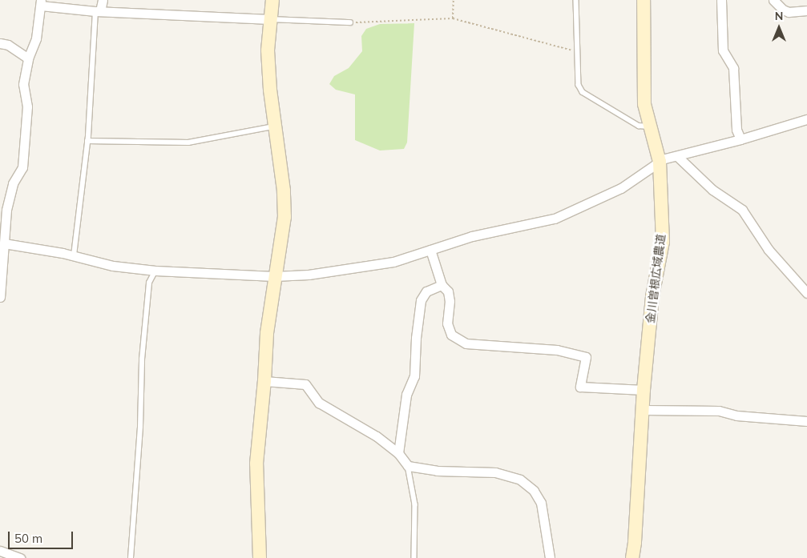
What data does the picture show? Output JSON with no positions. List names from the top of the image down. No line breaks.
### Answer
{"streets":{"street":["金川曽根広域農道"]},"scale_bar":"50 m","north":"top"}
